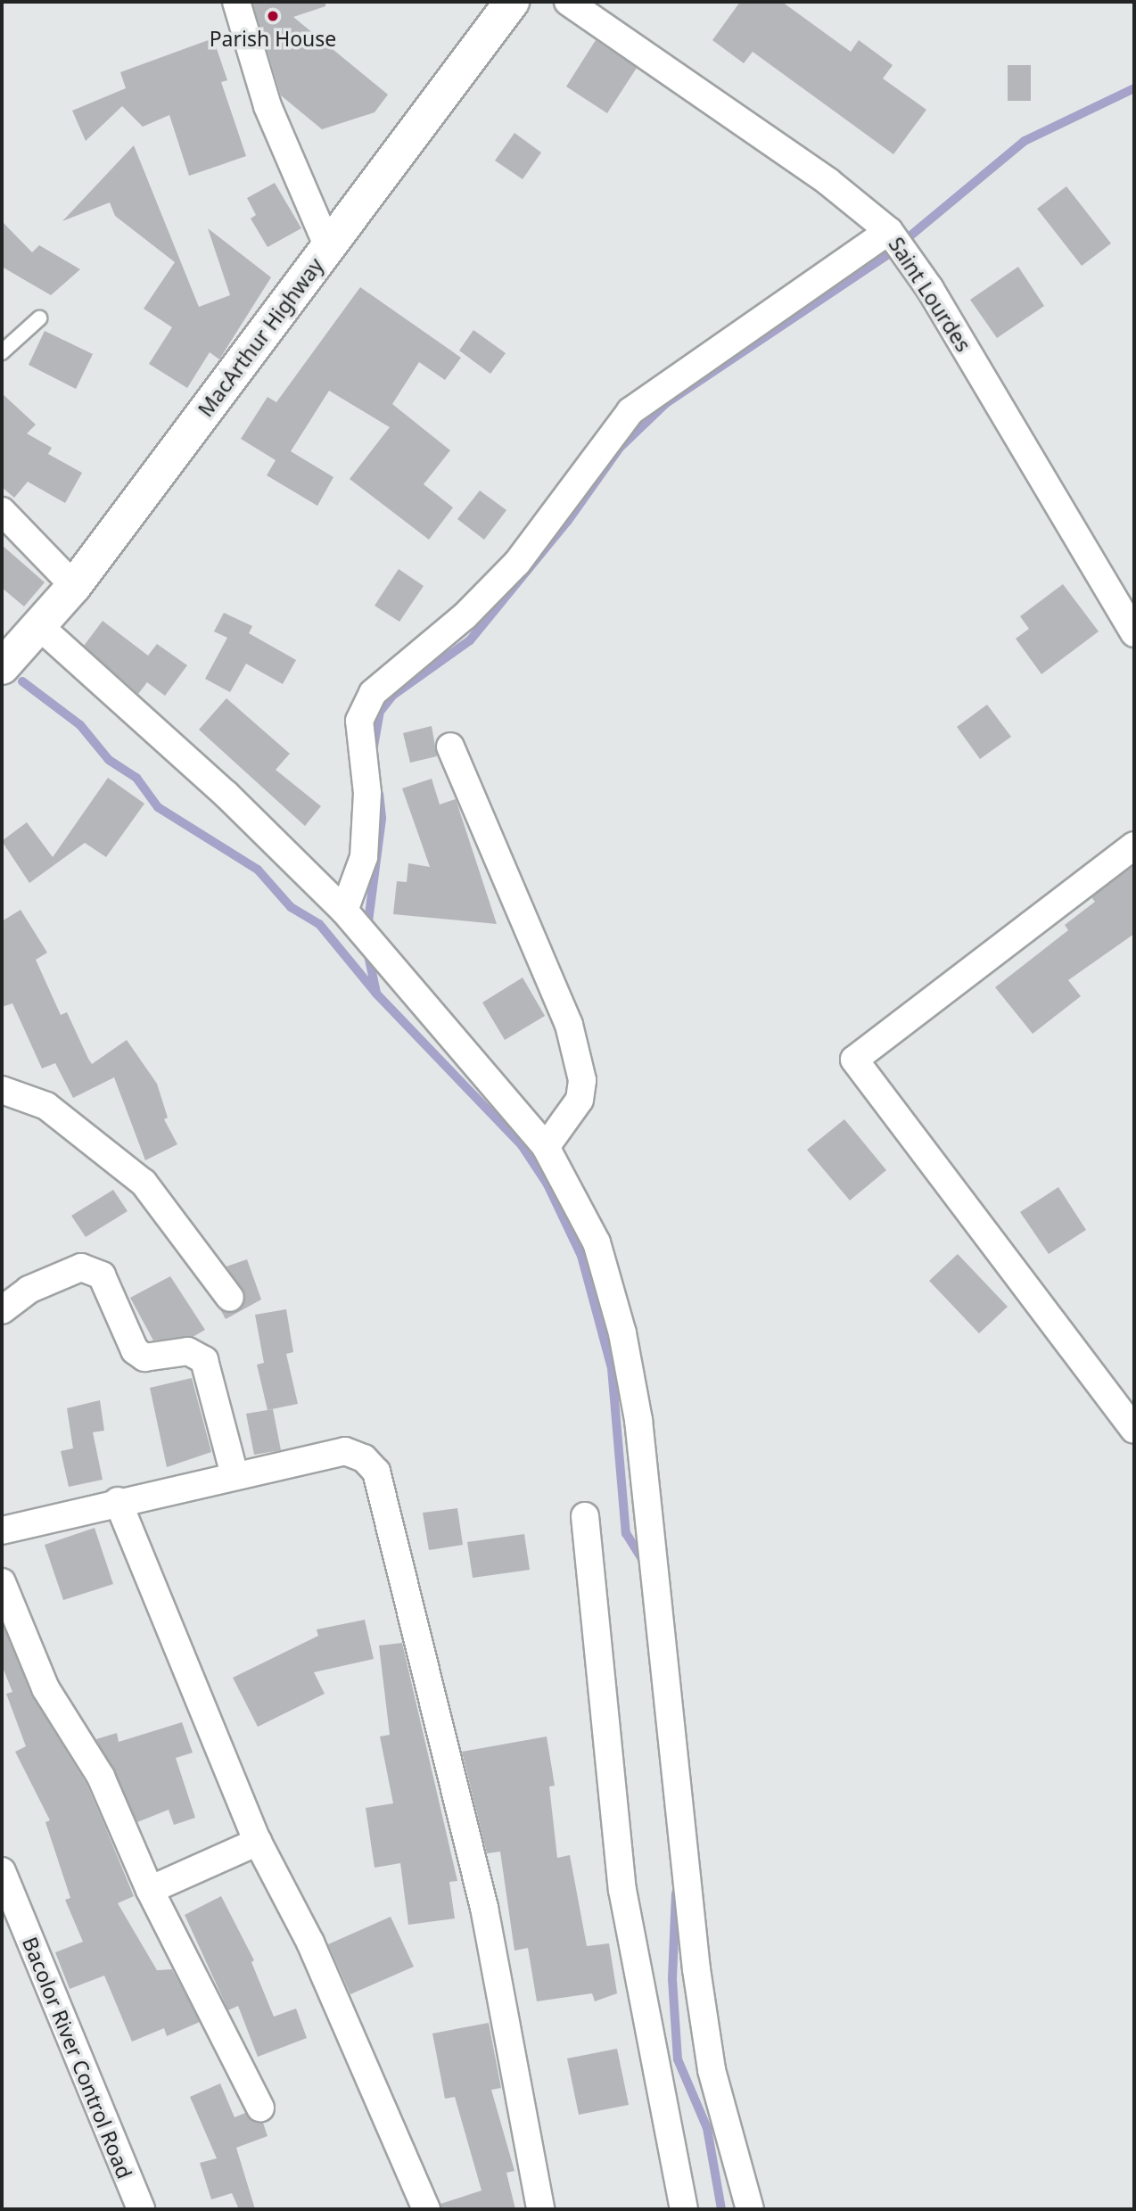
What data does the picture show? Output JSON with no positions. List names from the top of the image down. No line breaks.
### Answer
{"streets":{"main road":["MacArthur Highway"],"street":["Saint Lourdes","Bacolor River Control Road"]},"places":["Parish House"]}
